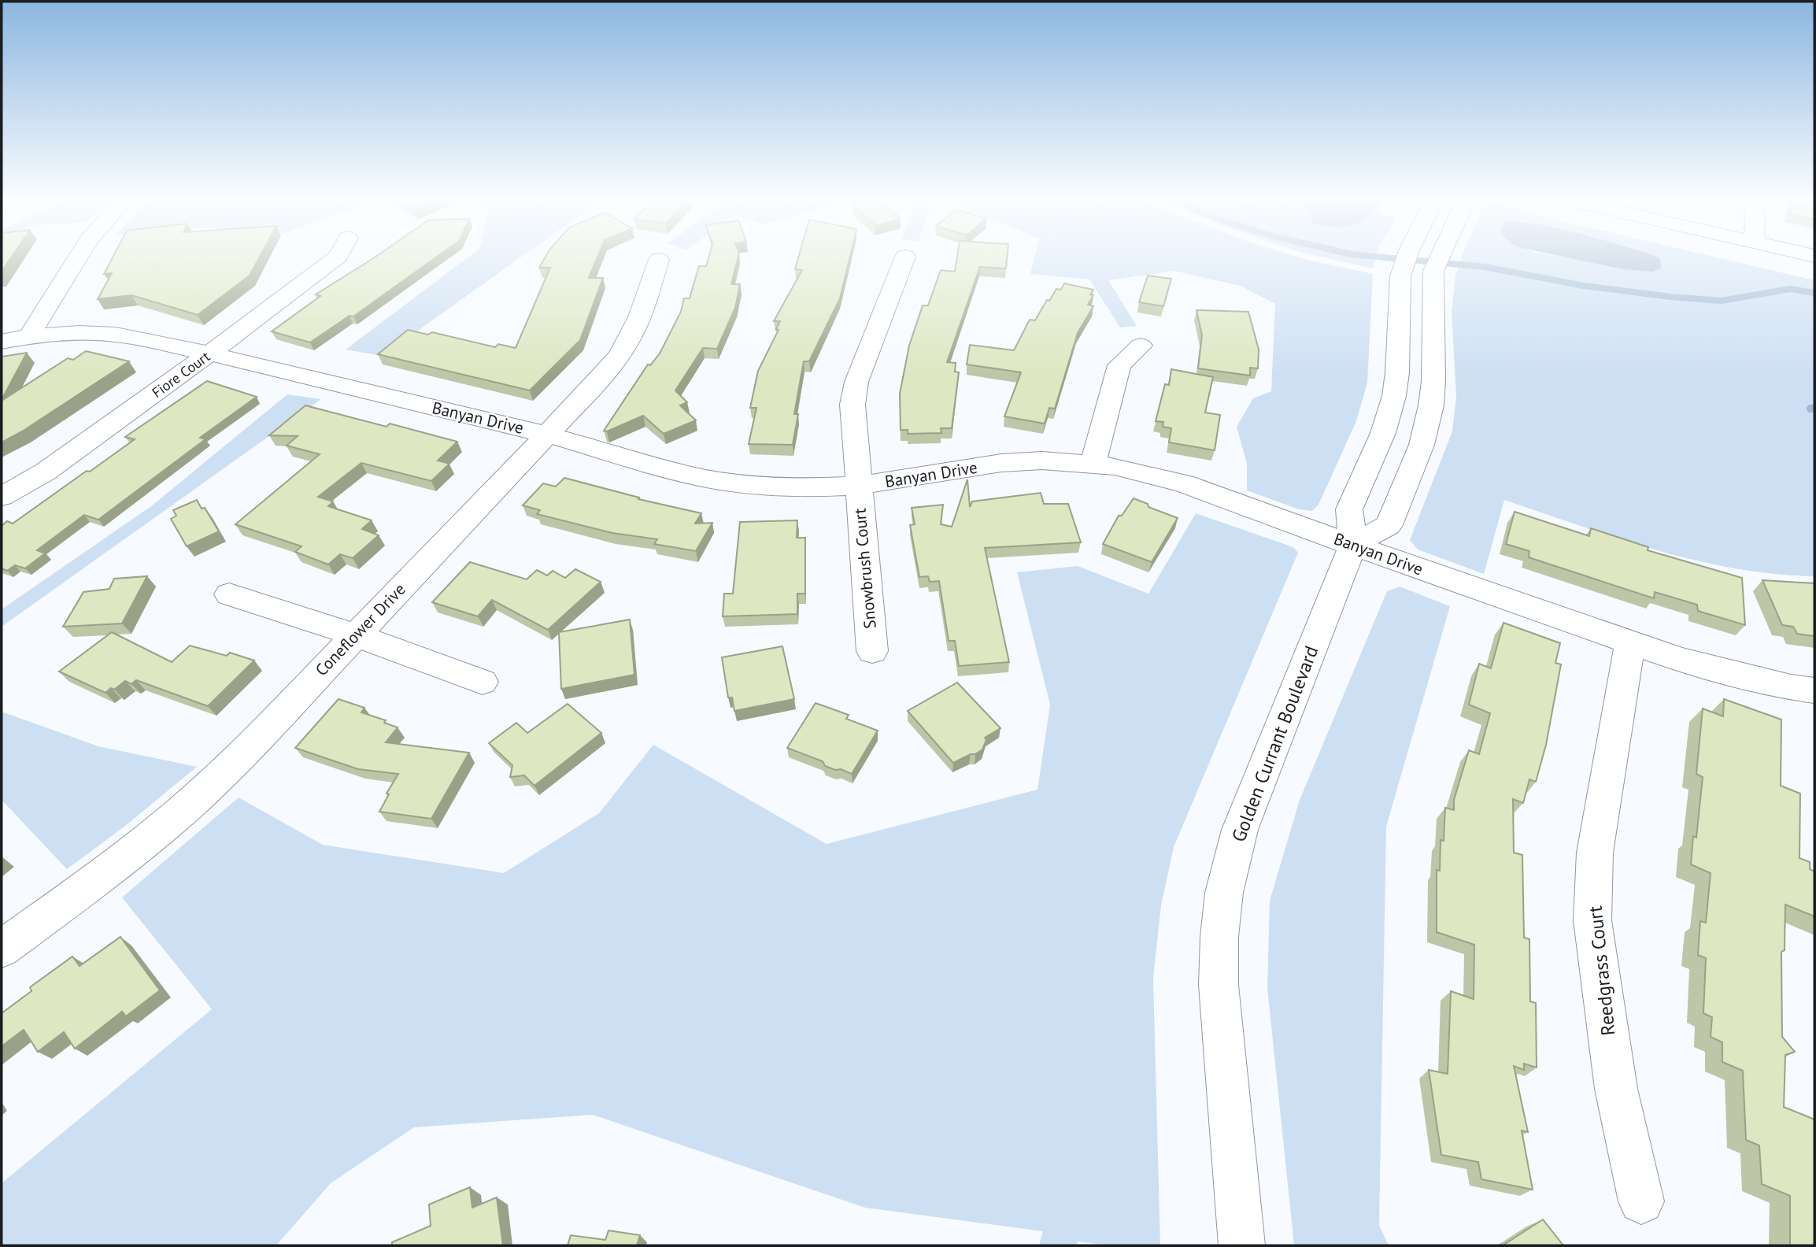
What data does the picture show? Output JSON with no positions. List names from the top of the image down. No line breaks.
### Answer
{"streets":{"street":["Fiore Court","Banyan Drive","Snowbrush Court","Coneflower Drive","Golden Currant Boulevard","Reedgrass Court"]},"crossings":[["Fiore Court","Banyan Drive"],["Banyan Drive","Snowbrush Court"],["Banyan Drive","Coneflower Drive"],["Banyan Drive","Golden Currant Boulevard"],["Banyan Drive","Reedgrass Court"]]}
